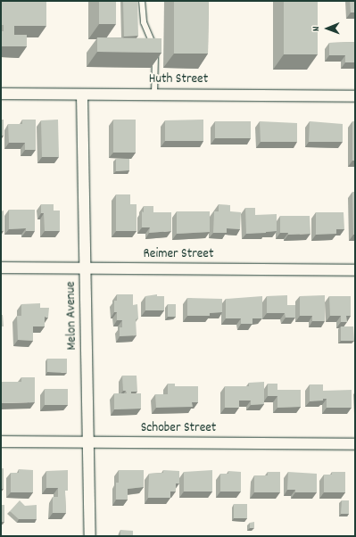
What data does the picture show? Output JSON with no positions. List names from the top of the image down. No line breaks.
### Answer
{"streets":{"street":["Huth Street","Reimer Street","Melon Avenue","Schober Street"]},"crossings":[["Huth Street","Melon Avenue"],["Reimer Street","Melon Avenue"],["Melon Avenue","Schober Street"]],"north":"left"}
